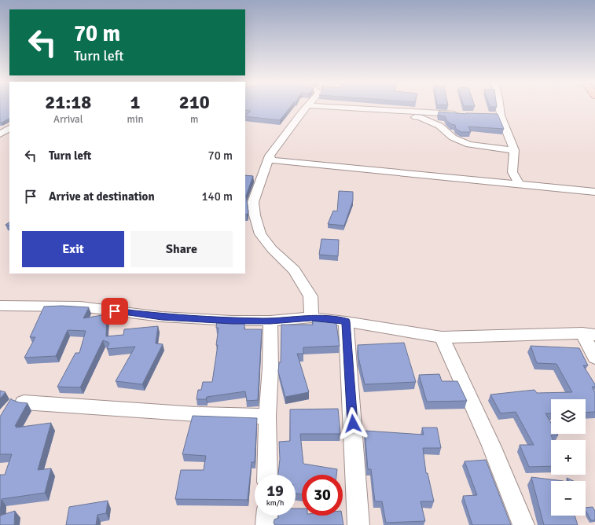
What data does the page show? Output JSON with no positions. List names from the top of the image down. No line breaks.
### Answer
{"page":{"turn":["70 m","Turn left"],"eta":["21:18","Arrival","1","min","210","m"],"list":[{"name":"Turn left","value":"70 m"},{"name":"Arrive at destination","value":"140 m"}],"buttons":["Exit","Share"],"map_buttons":["+","−"],"speed":"19 km/h","limit":"30"}}
